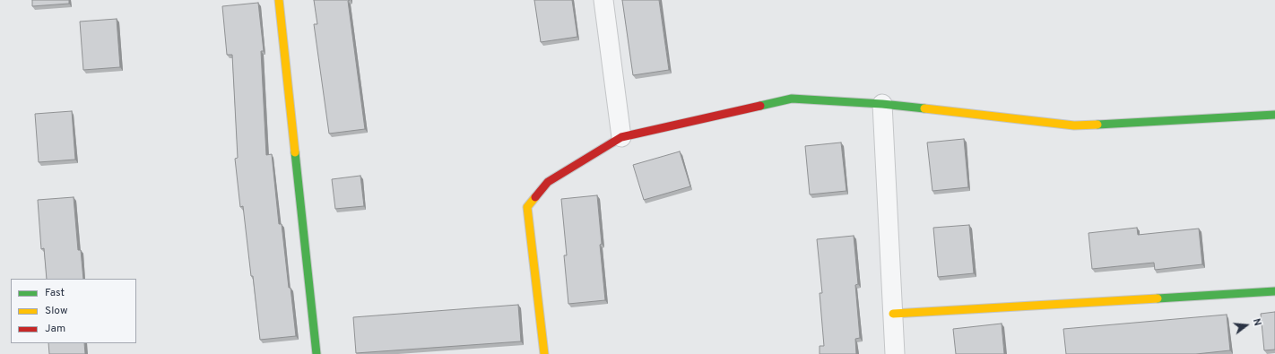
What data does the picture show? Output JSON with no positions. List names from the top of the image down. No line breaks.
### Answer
{"legend":["Fast","Slow","Jam"],"north":"right"}
